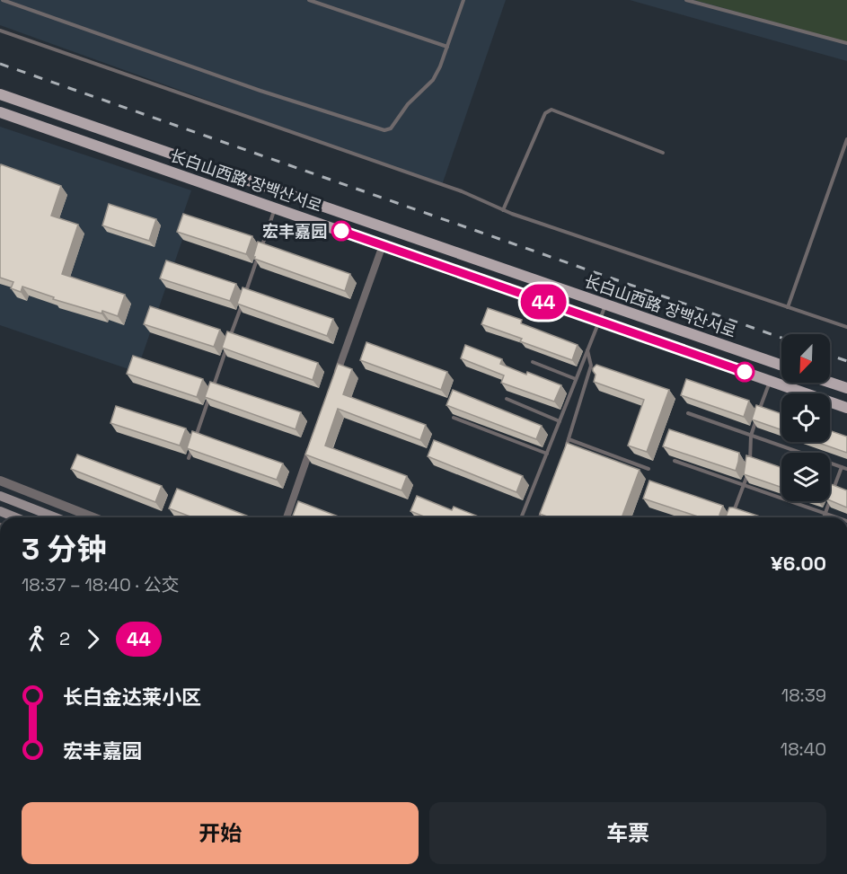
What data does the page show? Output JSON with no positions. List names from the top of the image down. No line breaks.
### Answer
{"streets":{"main road":["长白山西路 장백산서로"]},"places":["宏丰嘉园"],"lines":["bus line 44"],"north":"bottom left","page":{"on_map":"44","heading":["3 分钟","18:37 – 18:40 · 公交","¥6.00"],"legs":["2","44"],"list":[{"name":"长白金达莱小区","value":"18:39"},{"name":"宏丰嘉园","value":"18:40"}],"buttons":["开始","车票"]}}
